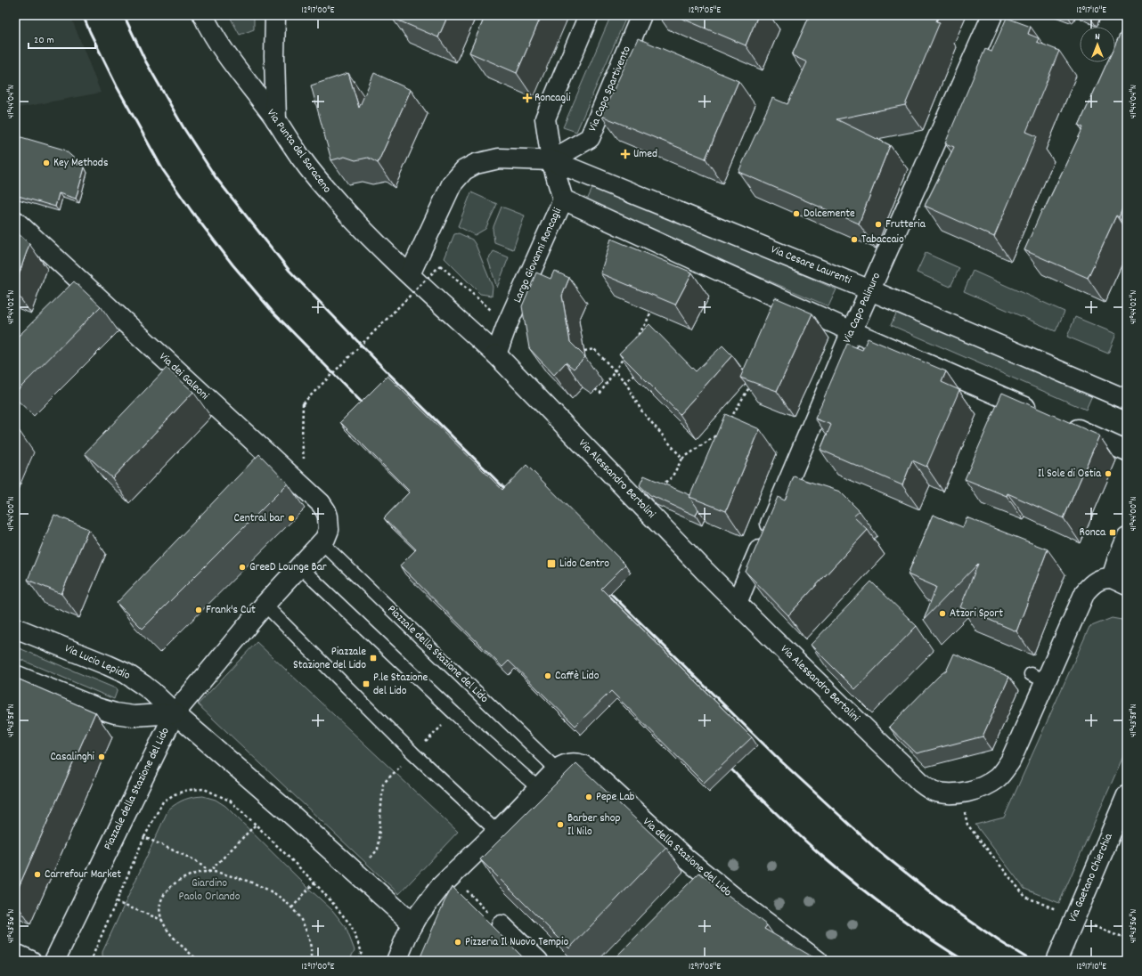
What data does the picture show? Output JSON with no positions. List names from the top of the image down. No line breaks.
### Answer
{"streets":{"street":["Via Capo Spartivento","Via Punta del Saraceno","Largo Giovanni Roncagli","Via Cesare Laurenti","Via Capo Palinuro","Via dei Galeoni","Via Alessandro Bertolini","Piazzale della Stazione del Lido","Via Lucio Lepidio","Via della Stazione del Lido","Via Gaetano Chierchia"]},"crossings":[["Via Capo Spartivento","Largo Giovanni Roncagli"],["Via Capo Spartivento","Via Cesare Laurenti"],["Largo Giovanni Roncagli","Via Cesare Laurenti"],["Largo Giovanni Roncagli","Via Alessandro Bertolini"],["Via Cesare Laurenti","Via Capo Palinuro"],["Via Capo Palinuro","Via Alessandro Bertolini"],["Via dei Galeoni","Piazzale della Stazione del Lido"],["Piazzale della Stazione del Lido","Via Lucio Lepidio"],["Piazzale della Stazione del Lido","Via della Stazione del Lido"]],"parks":["Giardino Paolo Orlando"],"places":{"health":["Roncagli","Umed"],"other":["Key Methods","Dolcemente","Frutteria","Tabaccaio","Il Sole di Ostia","Central bar","GreeD Lounge Bar","Frank's Cut","Atzori Sport","Caffè Lido","Casalinghi","Pepe Lab","Barber shop Il Nilo","Carrefour Market","Pizzeria Il Nuovo Tempio"],"transit":["Ronca","Lido Centro","Piazzale Stazione del Lido","P.le Stazione del Lido"]},"scale_bar":"20 m","north":"top","coordinates":["12°17'00\"E","12°17'05\"E","12°17'10\"E","41°44'04\"N","41°44'02\"N","41°44'00\"N","41°43'58\"N","41°43'56\"N"]}
